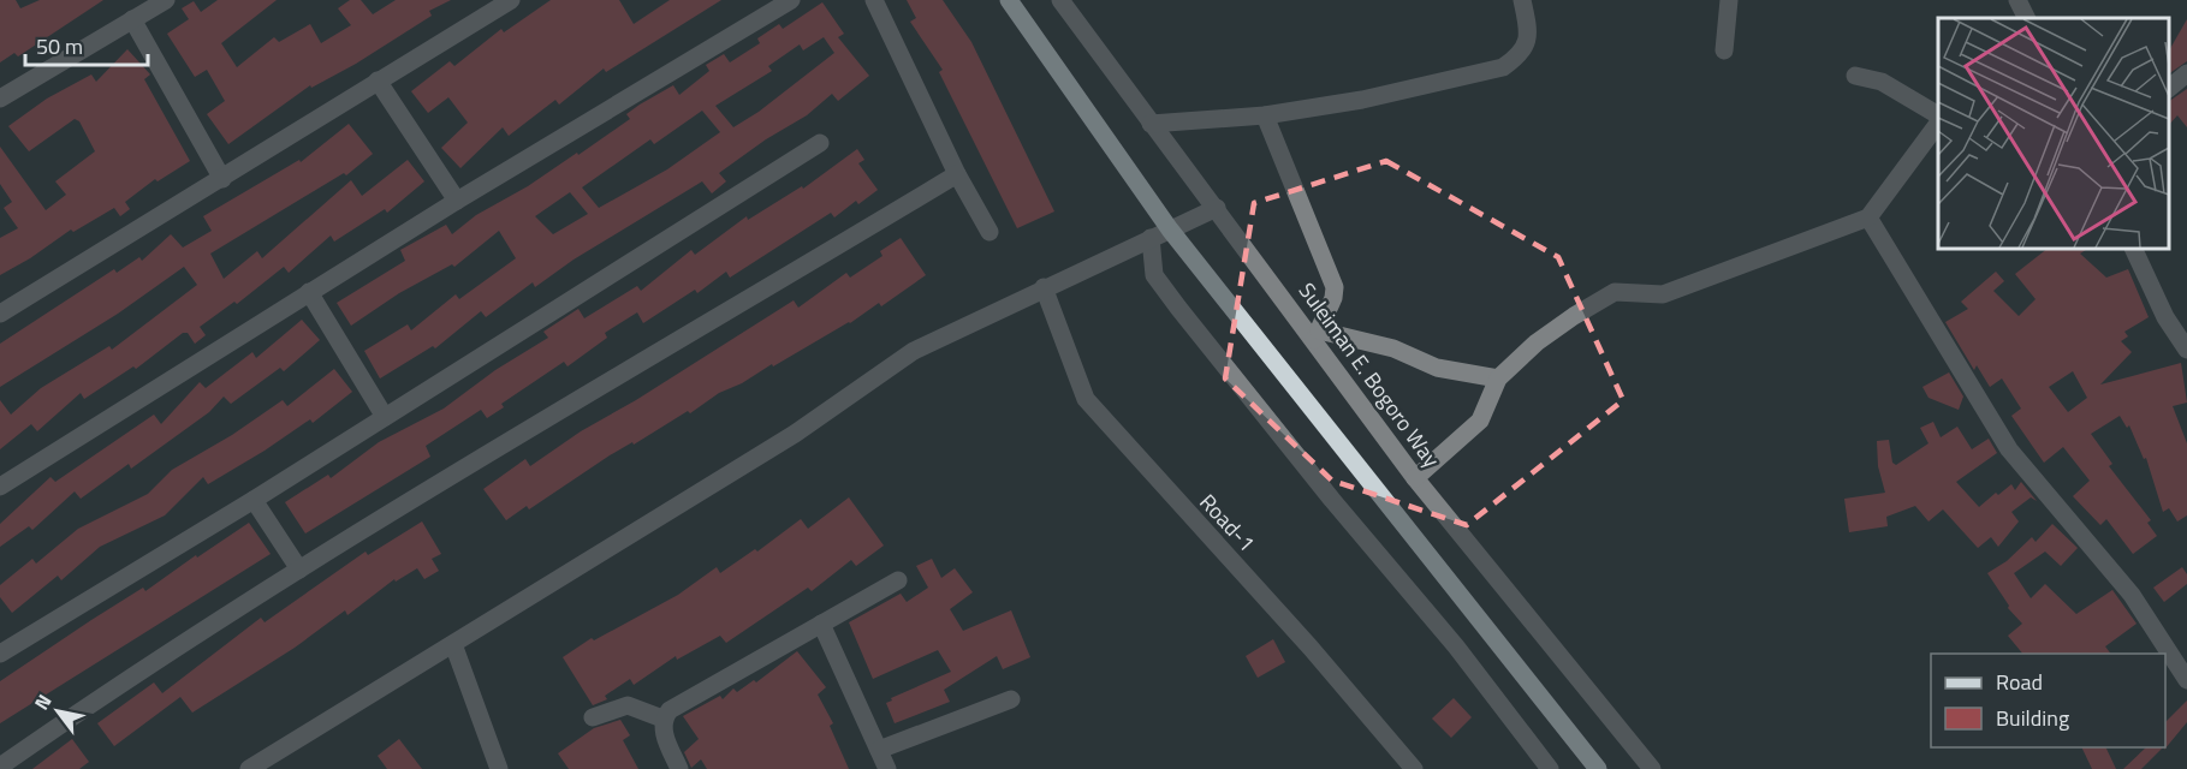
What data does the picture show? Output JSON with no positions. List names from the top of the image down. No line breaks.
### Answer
{"streets":{"street":["Suleiman E. Bogoro Way","Road-1"]},"legend":["Road","Building"],"scale_bar":"50 m","north":"top left"}
